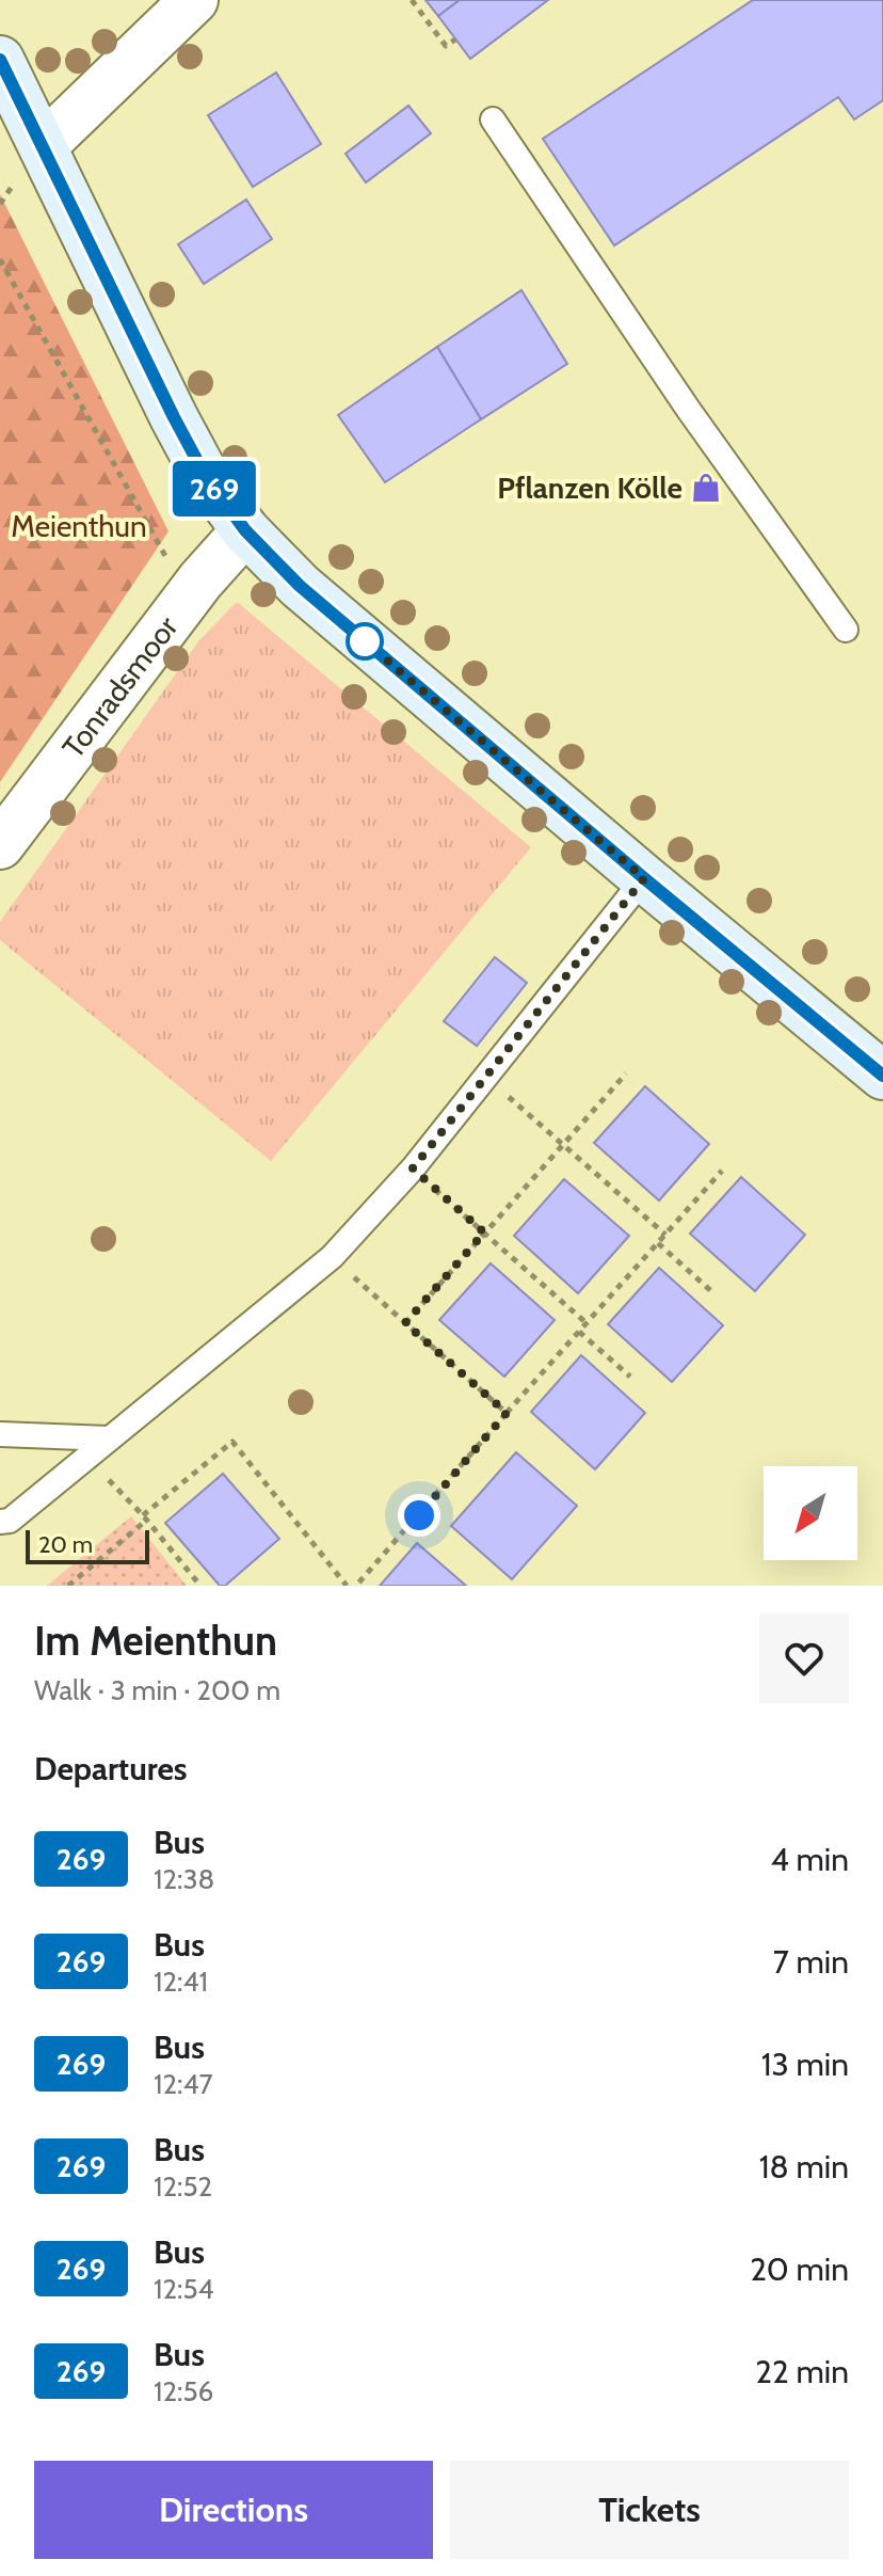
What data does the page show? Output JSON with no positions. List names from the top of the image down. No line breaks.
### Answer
{"streets":{"street":["Tonradsmoor"]},"parks":["Meienthun"],"places":{"shop":["Pflanzen Kölle"]},"lines":["bus line 269"],"scale_bar":"20 m","north":"bottom left","page":{"on_map":"269","scale":"20 m","heading":[["Im Meienthun","Walk · 3 min · 200 m"],"Departures"],"list":[{"mark":"269","name":"Bus","note":"12:38","value":"4 min"},{"mark":"269","name":"Bus","note":"12:41","value":"7 min"},{"mark":"269","name":"Bus","note":"12:47","value":"13 min"},{"mark":"269","name":"Bus","note":"12:52","value":"18 min"},{"mark":"269","name":"Bus","note":"12:54","value":"20 min"},{"mark":"269","name":"Bus","note":"12:56","value":"22 min"}],"buttons":["Directions","Tickets"]}}
